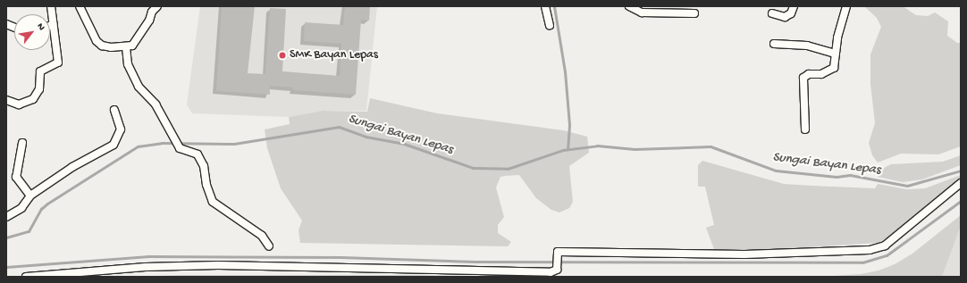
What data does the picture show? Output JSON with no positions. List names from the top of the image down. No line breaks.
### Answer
{"water":["Sungai Bayan Lepas"],"places":["SMK Bayan Lepas"],"north":"top right"}
